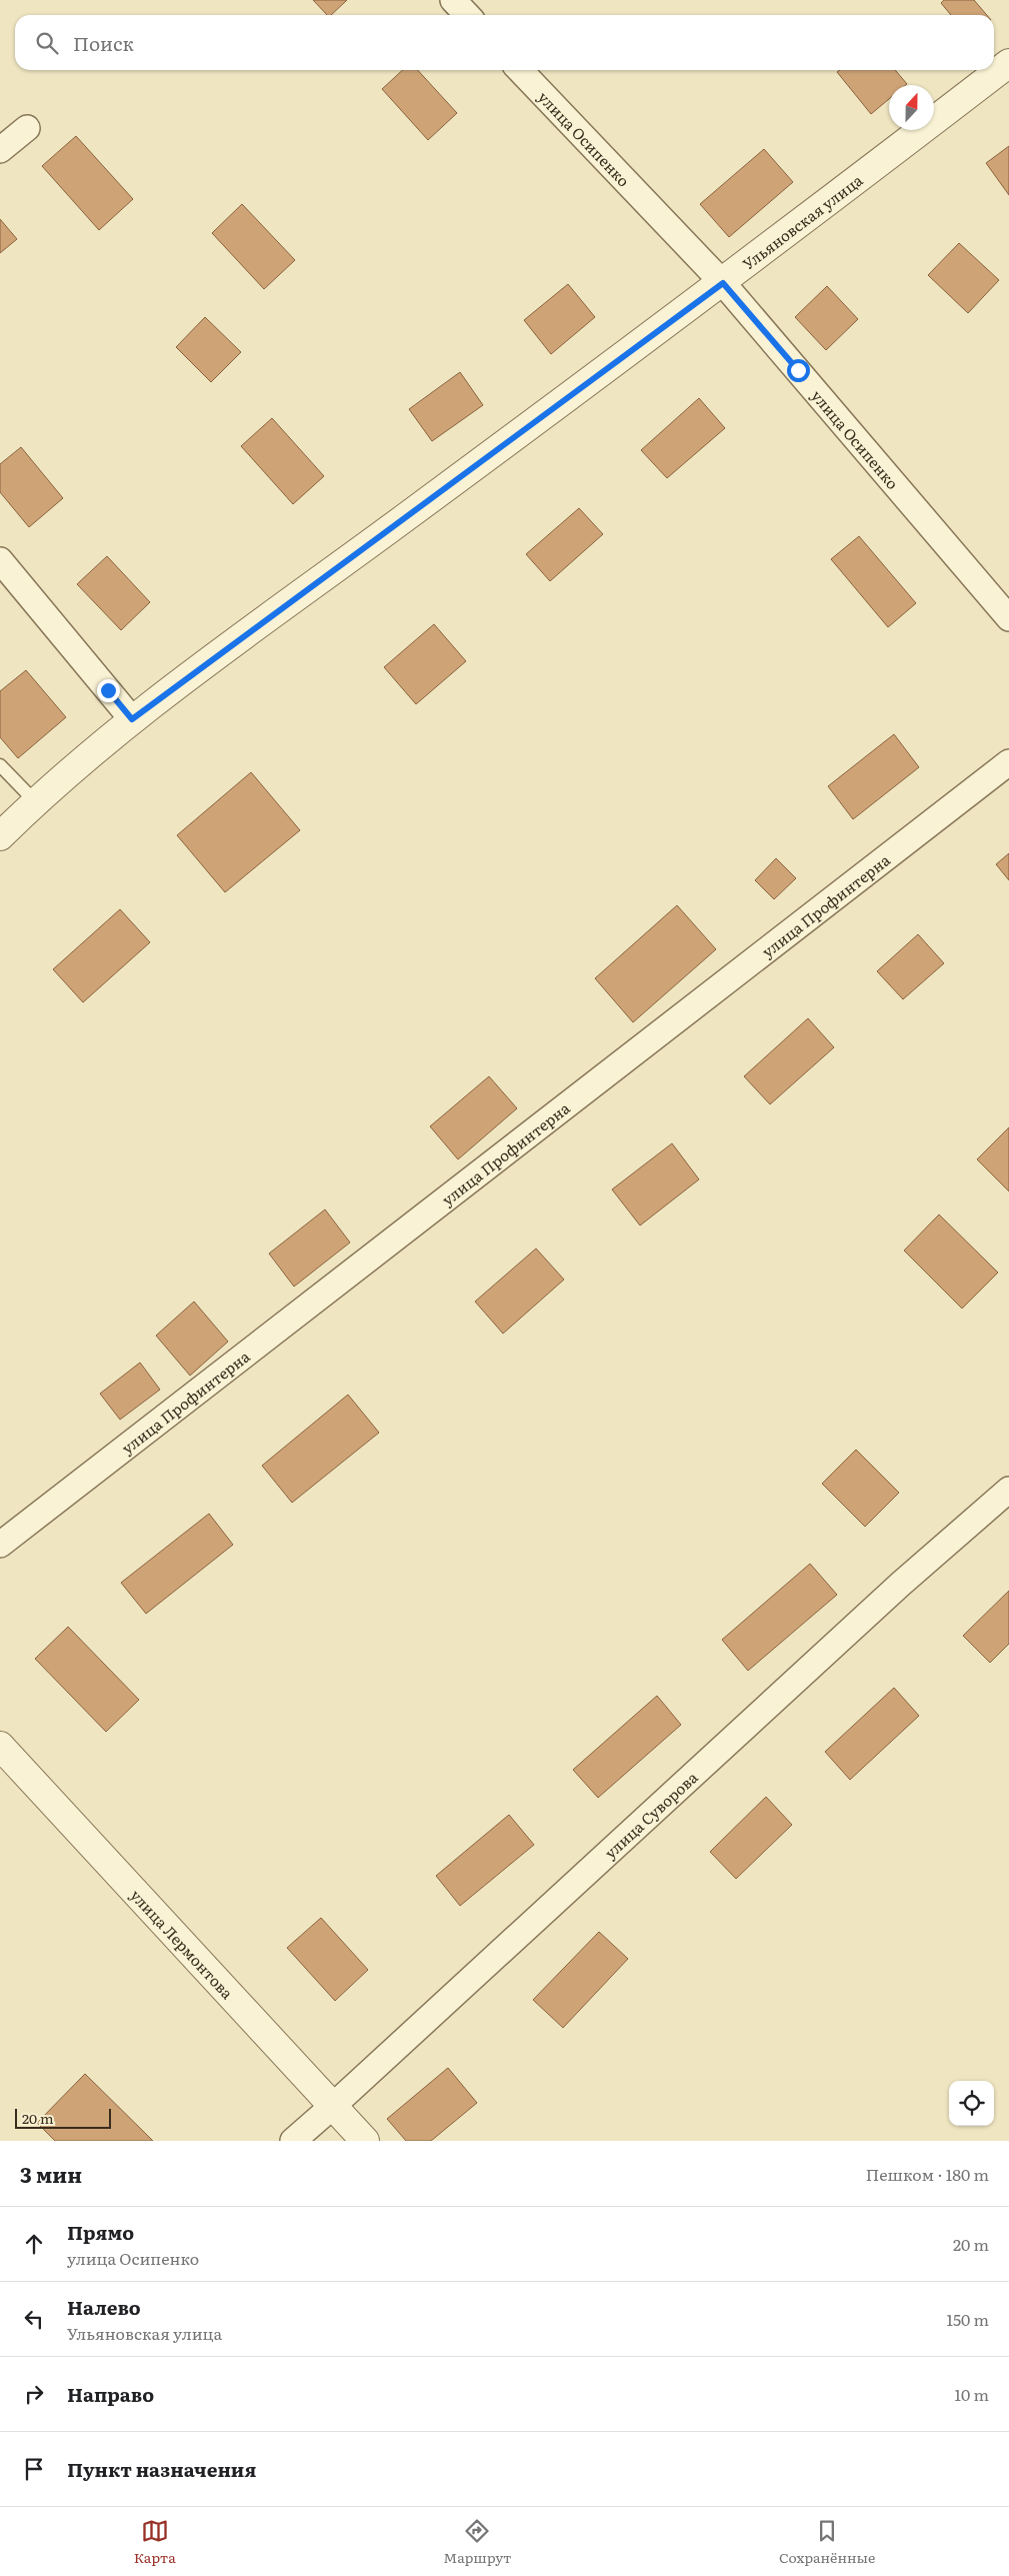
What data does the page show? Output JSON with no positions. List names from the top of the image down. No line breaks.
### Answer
{"streets":{"street":["улица Осипенко","Ульяновская улица","улица Профинтерна","улица Суворова","улица Лермонтова"]},"crossings":[["улица Осипенко","Ульяновская улица"],["улица Суворова","улица Лермонтова"]],"scale_bar":"20 m","north":"top","page":{"search":"Поиск","scale":"20 m","heading":["3 мин","Пешком · 180 m"],"list":[["Прямо","улица Осипенко","20 m"],["Налево","Ульяновская улица","150 m"],["Направо","10 m"],"Пункт назначения"],"nav":["Карта","Маршрут","Сохранённые"]}}
